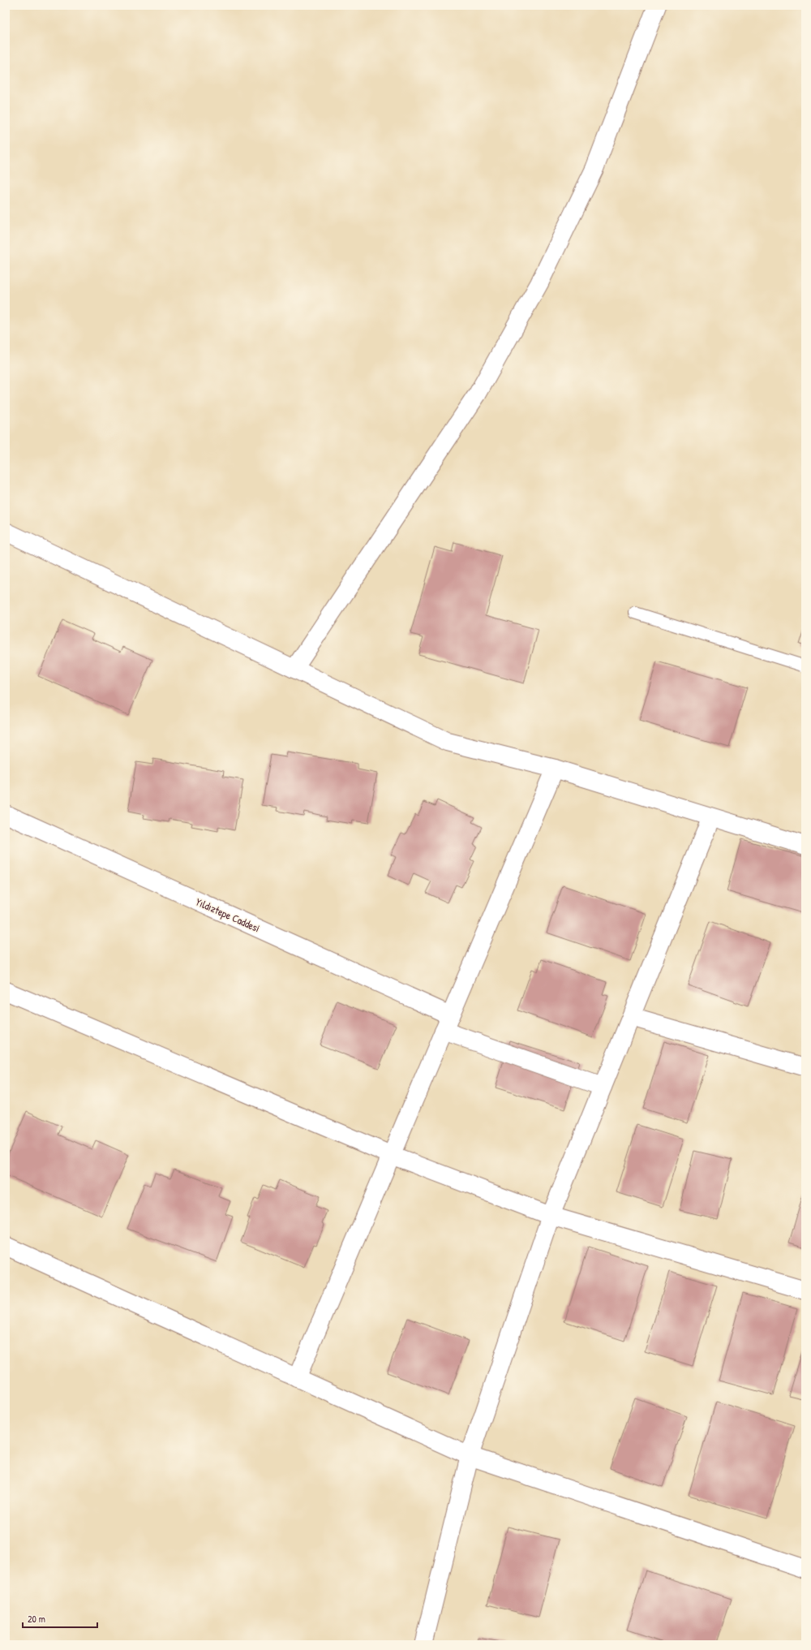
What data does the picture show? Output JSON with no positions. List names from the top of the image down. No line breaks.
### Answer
{"streets":{"street":["Yıldıztepe Caddesi"]},"scale_bar":"20 m"}
